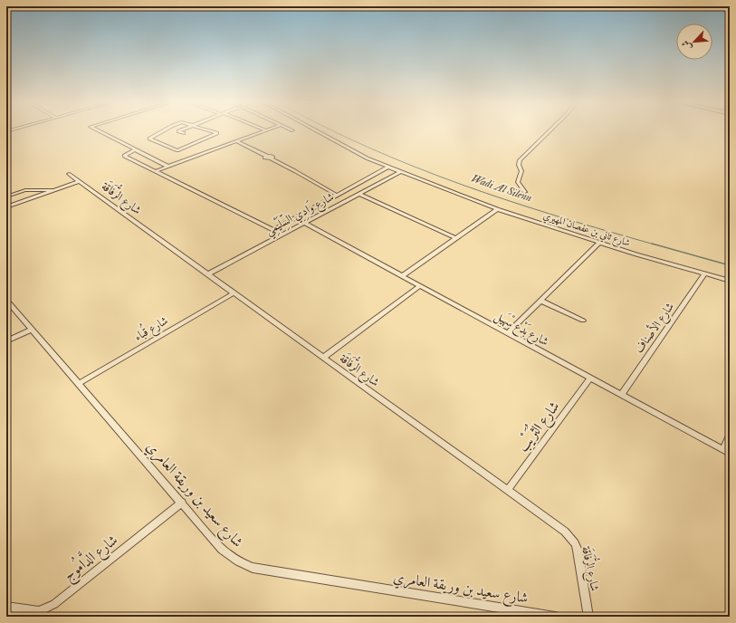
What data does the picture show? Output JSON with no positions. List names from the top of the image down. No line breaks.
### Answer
{"streets":{"street":["شارع الرُّفَاقَة","شارع وَادِي السِّلَيْمِي","شارع ثاني بن عفصان المهيري","شارع الأصناف","شارع قُباء","شارع بَدْع سْهَيل","شارع الثُرَيْب","شارع سعيد بن وريقة العامري","شارع الدَّامُوج"]},"crossings":[["شارع الرُّفَاقَة","شارع وَادِي السِّلَيْمِي"],["شارع الرُّفَاقَة","شارع قُباء"],["شارع الرُّفَاقَة","شارع الثُرَيْب"],["شارع وَادِي السِّلَيْمِي","شارع ثاني بن عفصان المهيري"],["شارع وَادِي السِّلَيْمِي","شارع بَدْع سْهَيل"],["شارع ثاني بن عفصان المهيري","شارع الأصناف"],["شارع الأصناف","شارع بَدْع سْهَيل"],["شارع قُباء","شارع سعيد بن وريقة العامري"],["شارع بَدْع سْهَيل","شارع الثُرَيْب"],["شارع سعيد بن وريقة العامري","شارع الدَّامُوج"]],"water":["Wadi Al Silenn"],"north":"bottom left"}
